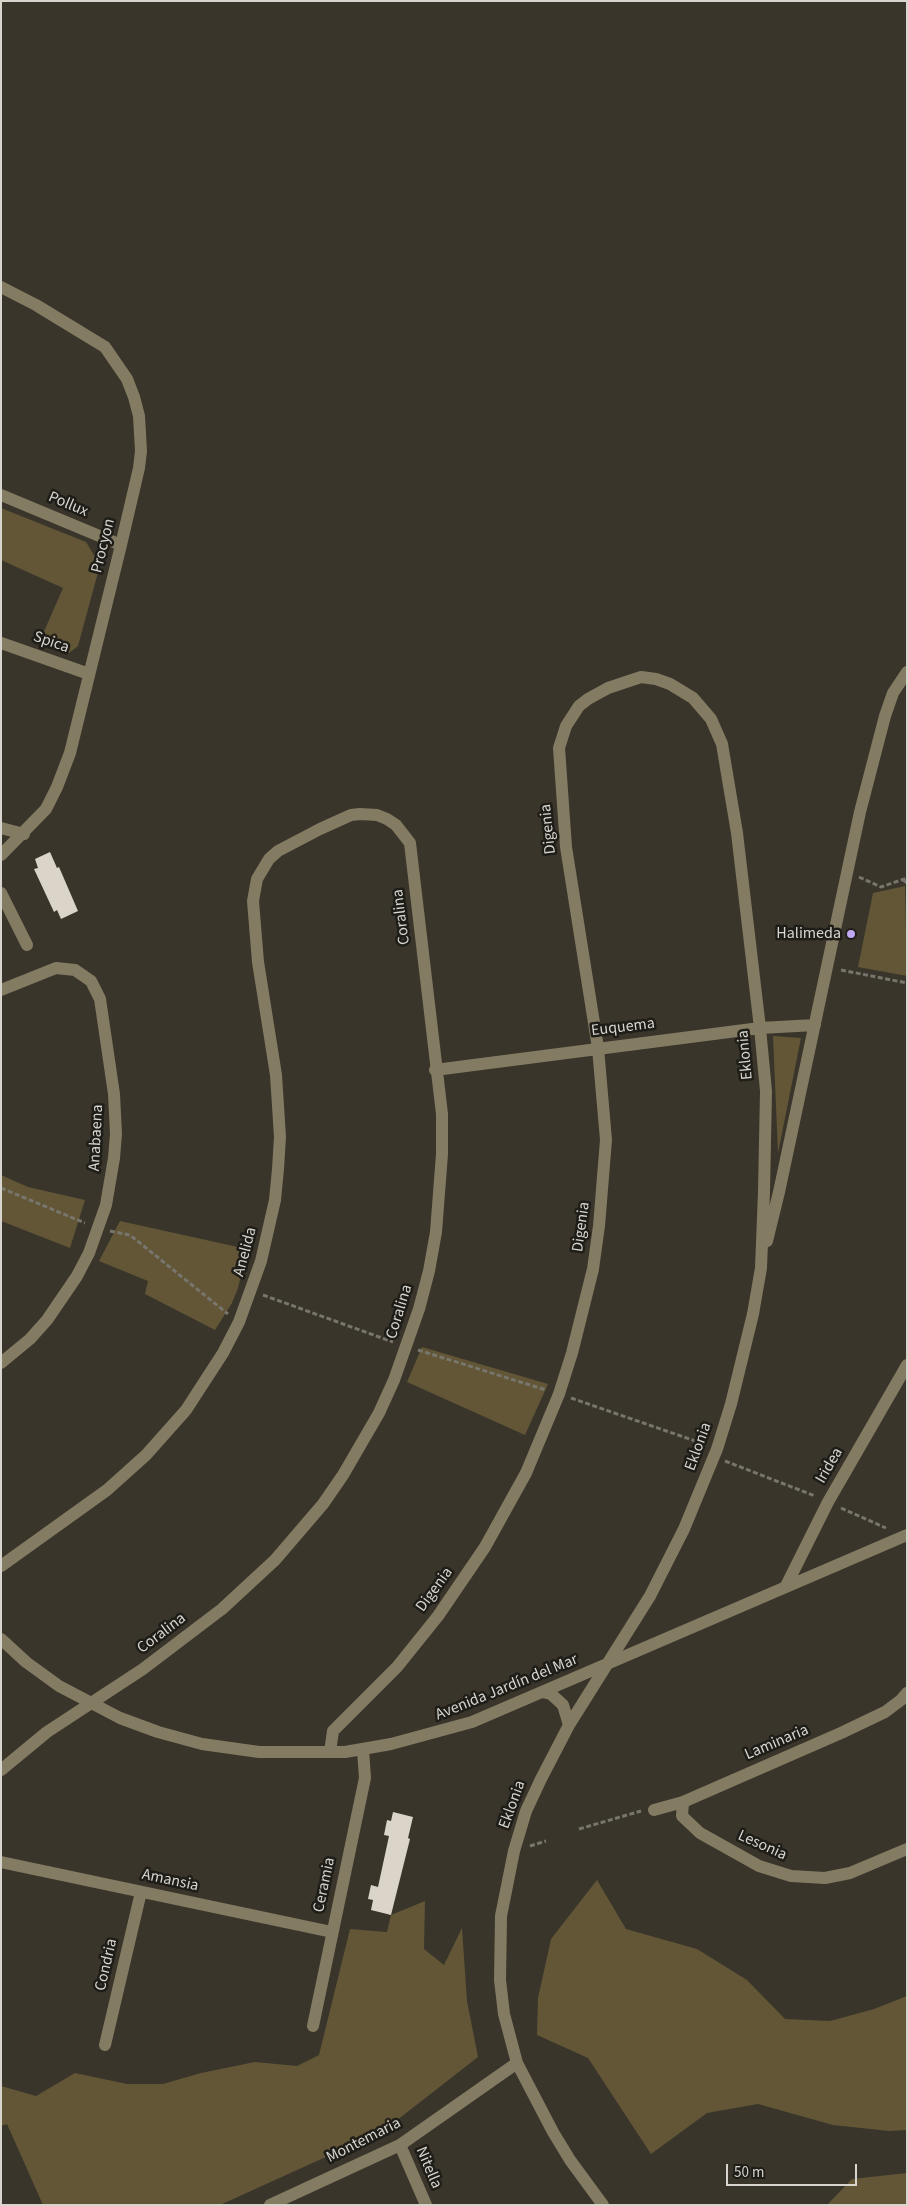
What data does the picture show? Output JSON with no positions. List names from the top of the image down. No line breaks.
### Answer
{"streets":{"street":["Pollux","Procyon","Spica","Digenia","Coralina","Euquema","Eklonia","Anabaena","Anelida","Iridea","Avenida Jardín del Mar","Laminaria","Lesonia","Amansia","Ceramia","Condria","Montemaria","Nitella"]},"crossings":[["Pollux","Procyon"],["Procyon","Spica"],["Digenia","Euquema"],["Digenia","Eklonia"],["Digenia","Avenida Jardín del Mar"],["Coralina","Euquema"],["Coralina","Anelida"],["Coralina","Avenida Jardín del Mar"],["Euquema","Eklonia"],["Eklonia","Avenida Jardín del Mar"],["Eklonia","Montemaria"],["Iridea","Avenida Jardín del Mar"],["Avenida Jardín del Mar","Ceramia"],["Laminaria","Lesonia"],["Amansia","Ceramia"],["Amansia","Condria"],["Montemaria","Nitella"]],"places":["Halimeda"],"scale_bar":"50 m"}
